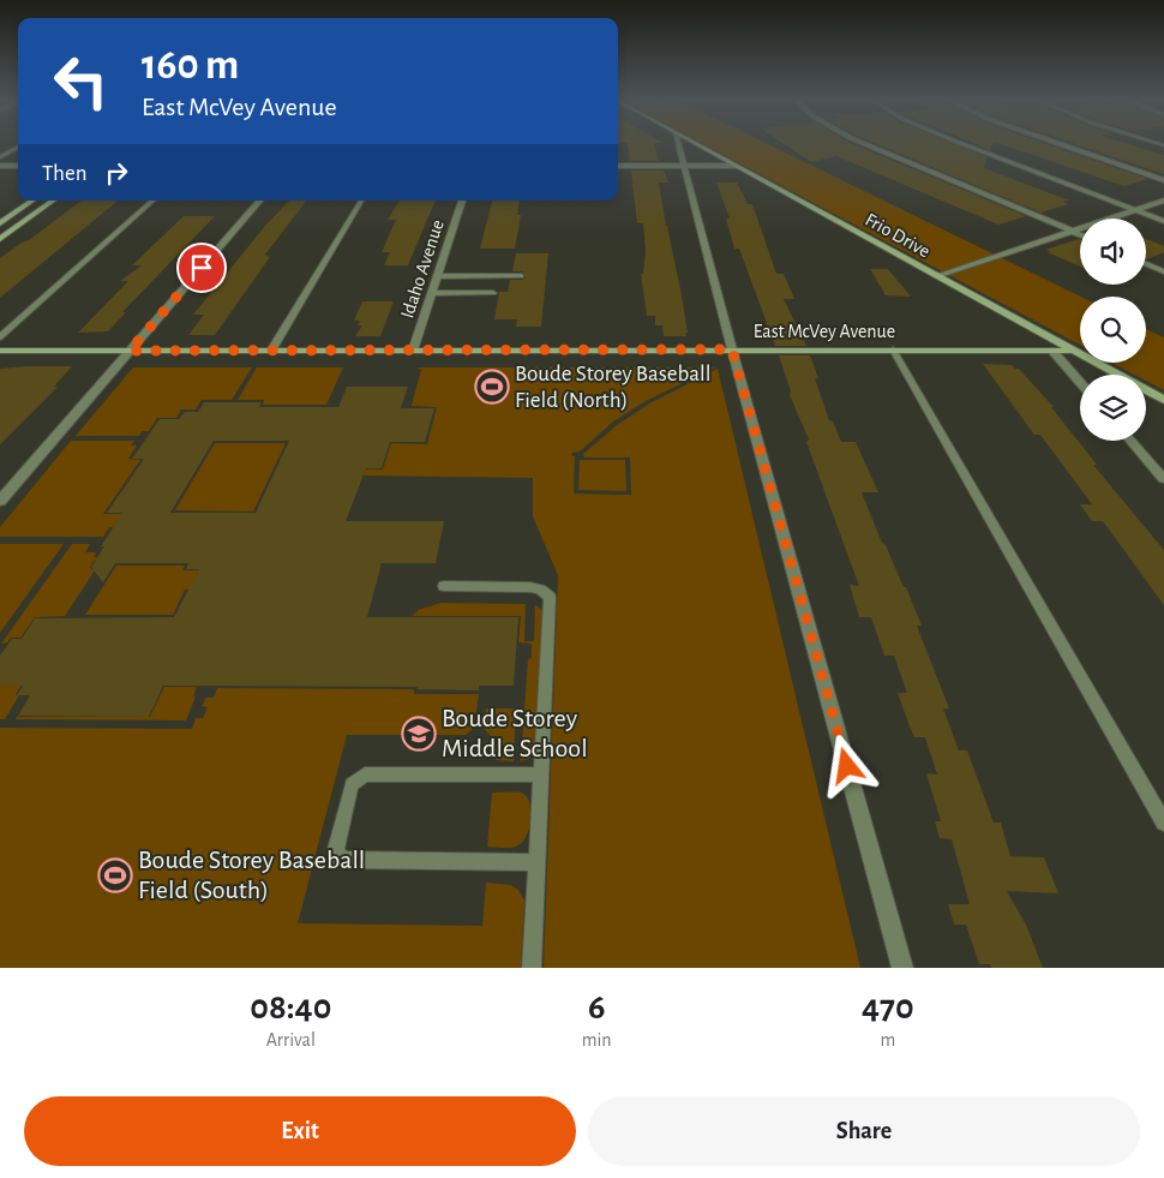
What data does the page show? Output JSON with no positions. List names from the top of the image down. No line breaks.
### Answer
{"streets":{"street":["Frio Drive","Idaho Avenue","East McVey Avenue"]},"crossings":[["Frio Drive","East McVey Avenue"],["Idaho Avenue","East McVey Avenue"]],"places":{"sports":["Boude Storey Baseball Field (North)","Boude Storey Baseball Field (South)"],"school or university":["Boude Storey Middle School"]},"page":{"turn":["160 m","East McVey Avenue"],"then":"Then","eta":["08:40","Arrival","6","min","470","m"],"buttons":["Exit","Share"]}}
